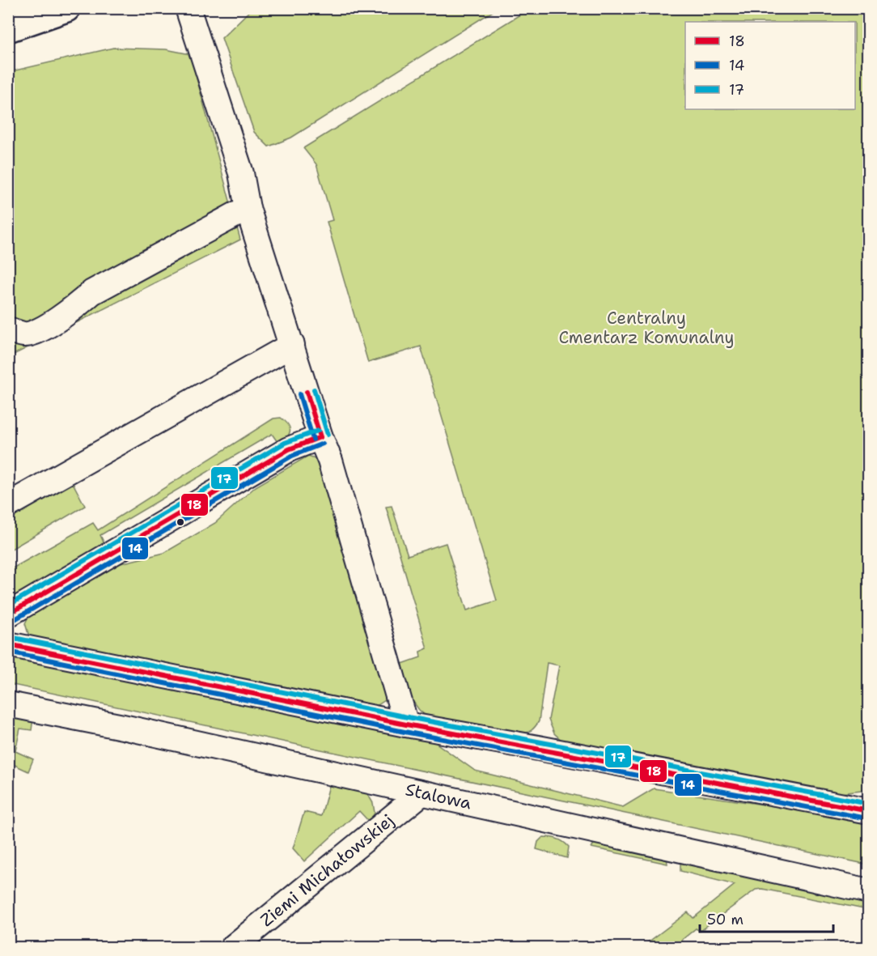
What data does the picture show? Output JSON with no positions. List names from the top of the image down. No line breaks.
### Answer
{"streets":{"street":["Stalowa","Ziemi Michałowskiej"]},"crossings":[["Stalowa","Ziemi Michałowskiej"]],"parks":["Centralny Cmentarz Komunalny"],"lines":["transit line 17","transit line 18","transit line 14"],"legend":["18","14","17"],"scale_bar":"50 m"}
